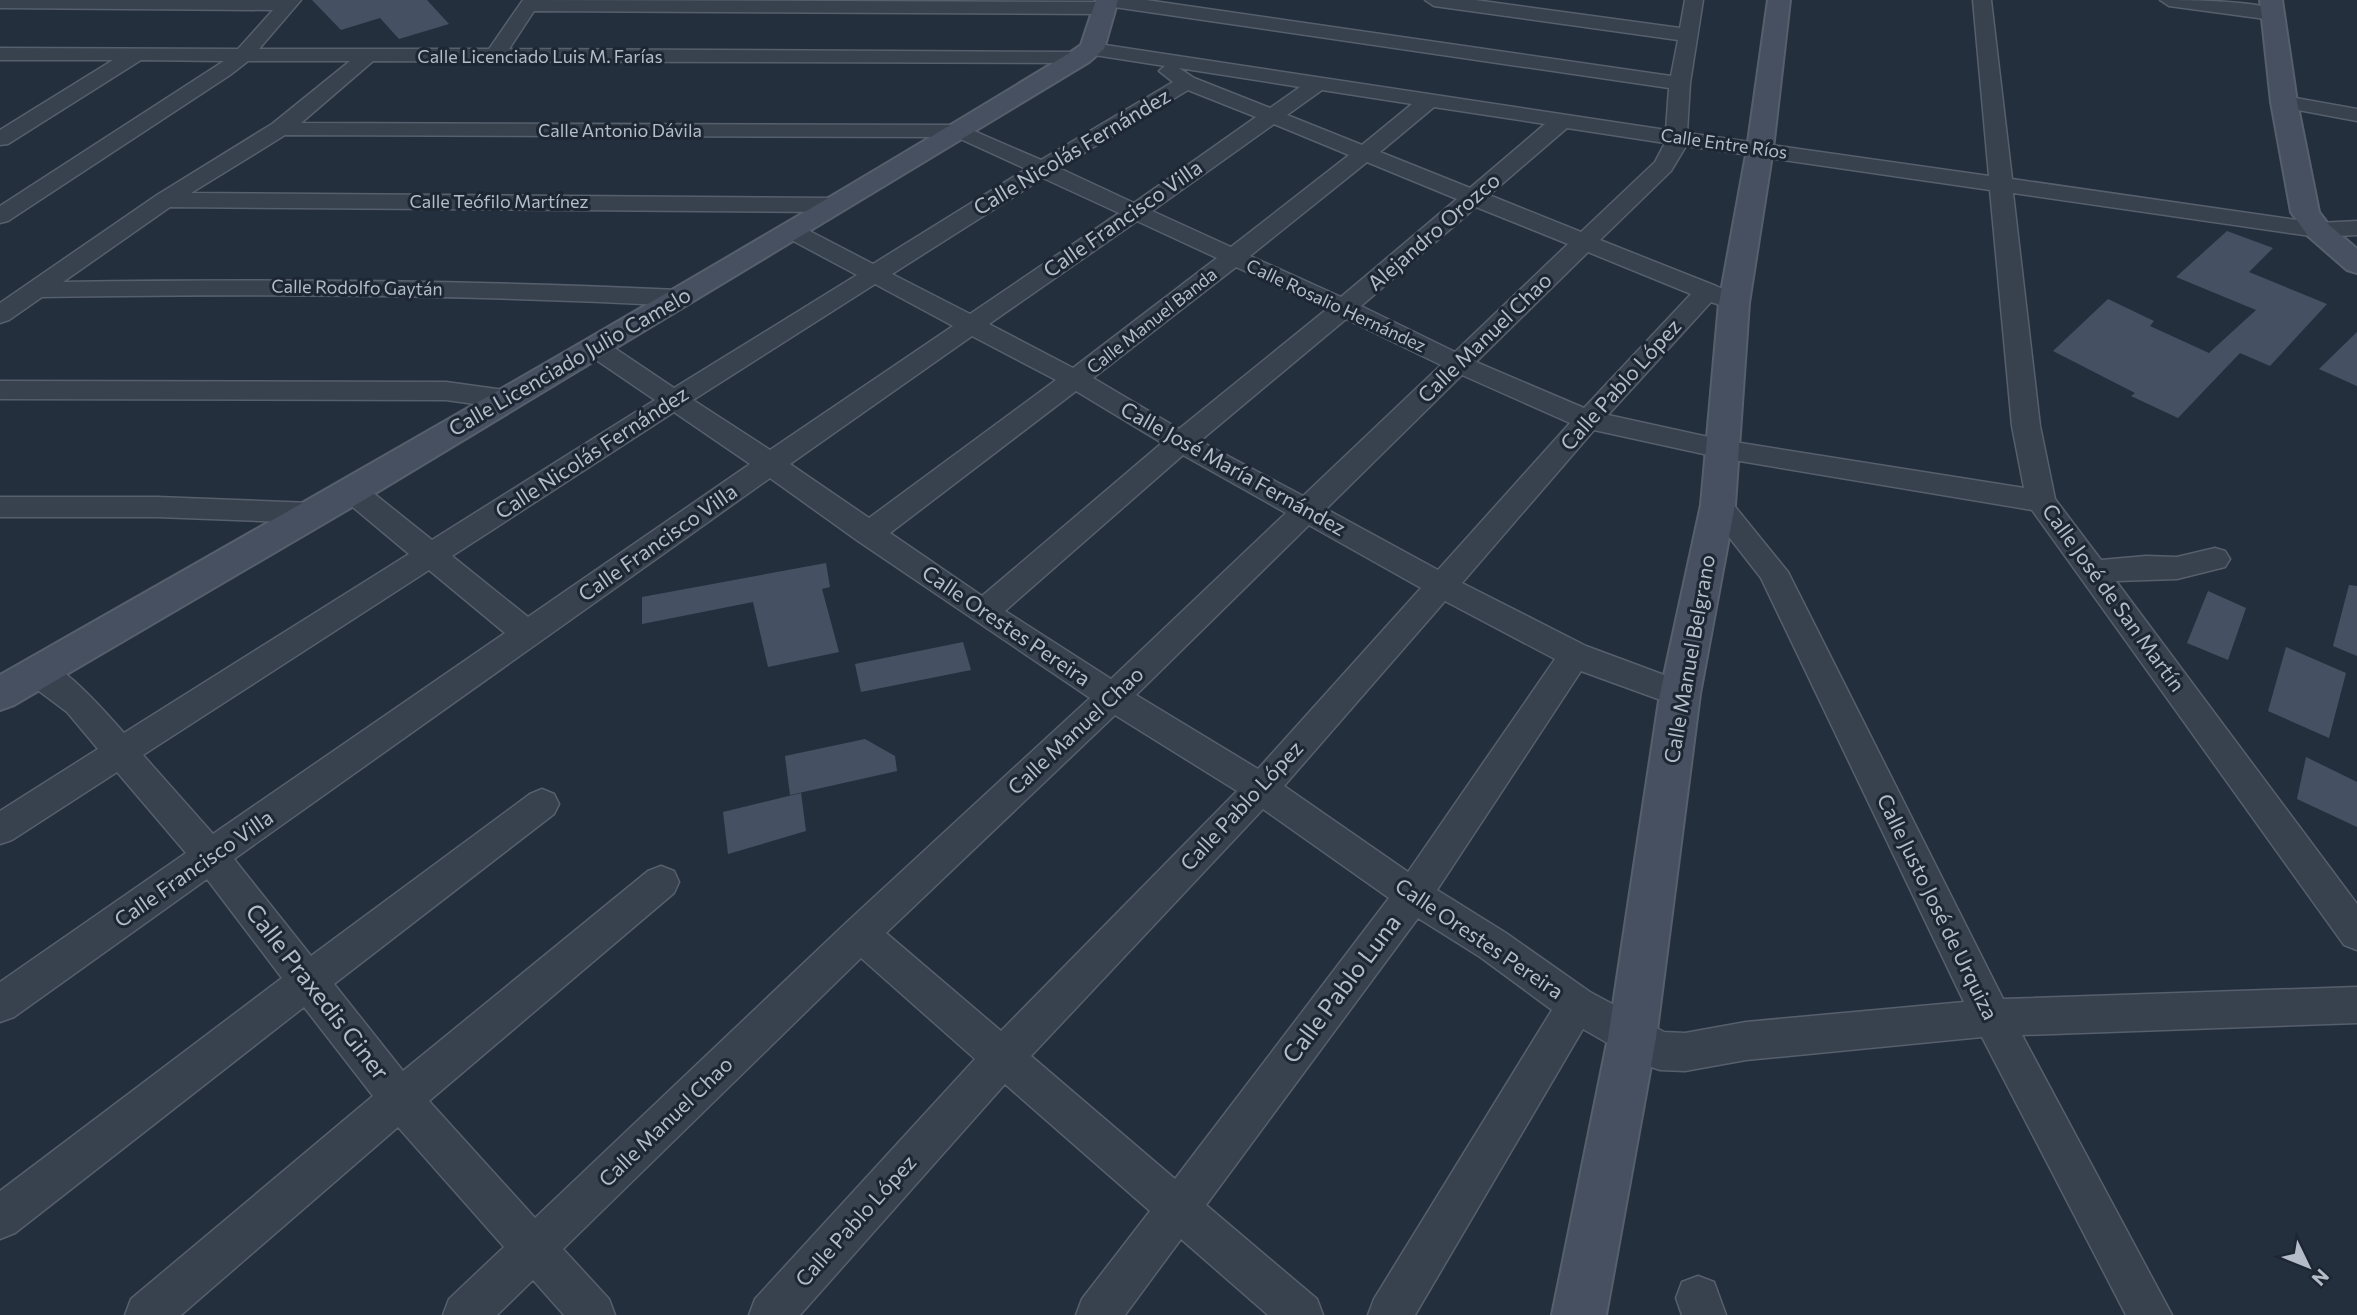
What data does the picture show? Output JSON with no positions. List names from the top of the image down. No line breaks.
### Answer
{"streets":{"street":["Calle Licenciado Luis M. Farías","Calle Antonio Dávila","Calle Entre Ríos","Calle Nicolás Fernández","Calle Teófilo Martínez","Calle Francisco Villa","Alejandro Orozco","Calle Rodolfo Gaytán","Calle Rosalio Hernández","Calle Manuel Banda","Calle Manuel Chao","Calle Licenciado Julio Camelo","Calle Pablo López","Calle José María Fernández","Calle José de San Martín","Calle Orestes Pereira","Calle Manuel Belgrano","Calle Justo José de Urquiza","Calle Pablo Luna","Calle Praxedis Giner"]},"crossings":[["Calle Licenciado Luis M. Farías","Calle Entre Ríos"],["Calle Licenciado Luis M. Farías","Calle Licenciado Julio Camelo"],["Calle Antonio Dávila","Calle Rosalio Hernández"],["Calle Antonio Dávila","Calle Licenciado Julio Camelo"],["Calle Entre Ríos","Calle Francisco Villa"],["Calle Entre Ríos","Alejandro Orozco"],["Calle Entre Ríos","Calle Manuel Banda"],["Calle Entre Ríos","Calle Manuel Chao"],["Calle Entre Ríos","Calle Licenciado Julio Camelo"],["Calle Entre Ríos","Calle José de San Martín"],["Calle Entre Ríos","Calle Manuel Belgrano"],["Calle Nicolás Fernández","Calle Rosalio Hernández"],["Calle Nicolás Fernández","Calle José María Fernández"],["Calle Nicolás Fernández","Calle Orestes Pereira"],["Calle Nicolás Fernández","Calle Praxedis Giner"],["Calle Teófilo Martínez","Calle Licenciado Julio Camelo"],["Calle Francisco Villa","Calle Rosalio Hernández"],["Calle Francisco Villa","Calle José María Fernández"],["Calle Francisco Villa","Calle Orestes Pereira"],["Calle Francisco Villa","Calle Praxedis Giner"],["Alejandro Orozco","Calle Rosalio Hernández"],["Alejandro Orozco","Calle José María Fernández"],["Alejandro Orozco","Calle Orestes Pereira"],["Calle Rodolfo Gaytán","Calle Licenciado Julio Camelo"],["Calle Rosalio Hernández","Calle Manuel Banda"],["Calle Rosalio Hernández","Calle Manuel Chao"],["Calle Rosalio Hernández","Calle Licenciado Julio Camelo"],["Calle Rosalio Hernández","Calle Pablo López"],["Calle Rosalio Hernández","Calle José de San Martín"],["Calle Rosalio Hernández","Calle Manuel Belgrano"],["Calle Manuel Banda","Calle José María Fernández"],["Calle Manuel Banda","Calle Orestes Pereira"],["Calle Manuel Chao","Calle José María Fernández"],["Calle Manuel Chao","Calle Orestes Pereira"],["Calle Manuel Chao","Calle Praxedis Giner"],["Calle Licenciado Julio Camelo","Calle José María Fernández"],["Calle Licenciado Julio Camelo","Calle Orestes Pereira"],["Calle Licenciado Julio Camelo","Calle Praxedis Giner"],["Calle Pablo López","Calle José María Fernández"],["Calle Pablo López","Calle Orestes Pereira"],["Calle Pablo López","Calle Manuel Belgrano"],["Calle José María Fernández","Calle Manuel Belgrano"],["Calle José María Fernández","Calle Pablo Luna"],["Calle Orestes Pereira","Calle Manuel Belgrano"],["Calle Orestes Pereira","Calle Justo José de Urquiza"],["Calle Orestes Pereira","Calle Pablo Luna"],["Calle Manuel Belgrano","Calle Justo José de Urquiza"]],"north":"bottom right"}
